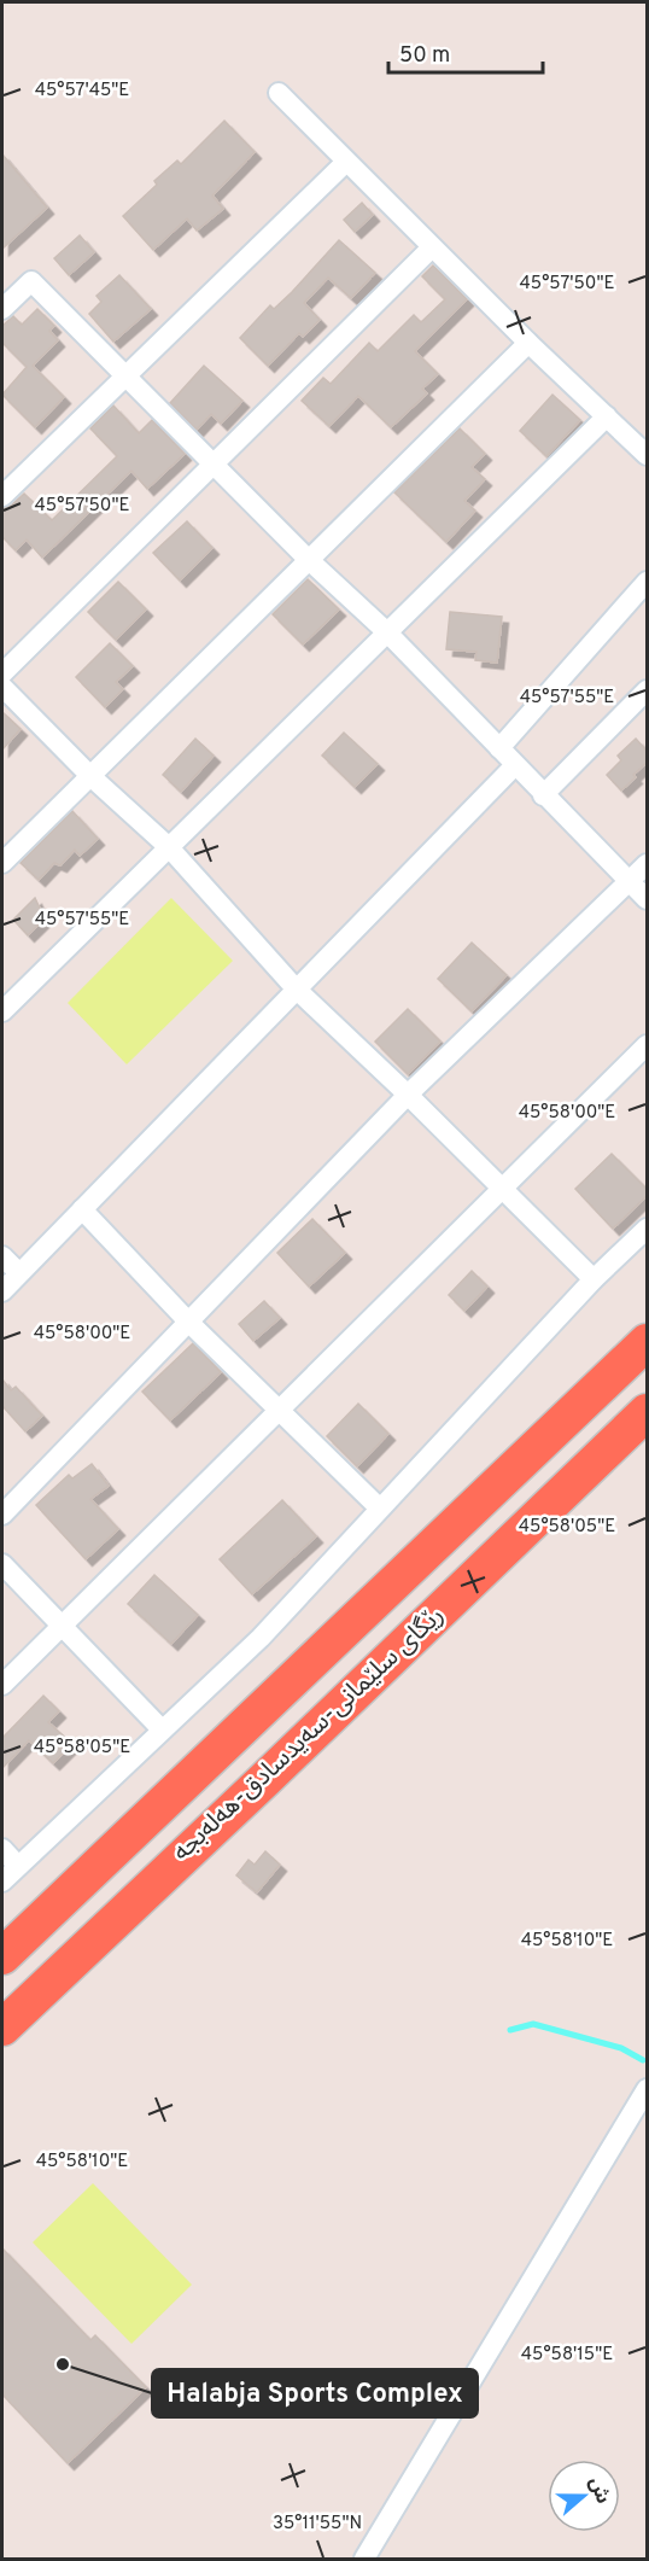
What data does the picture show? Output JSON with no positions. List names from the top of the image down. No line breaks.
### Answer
{"streets":{"highway":["رێگای سلێمانی-سەیدسادق-هەلەبجە"]},"places":["Halabja Sports Complex"],"scale_bar":"50 m","north":"right","coordinates":["45°57'45\"E","45°57'50\"E","45°57'55\"E","45°58'00\"E","45°58'05\"E","45°58'10\"E","45°58'15\"E","35°11'55\"N"]}
